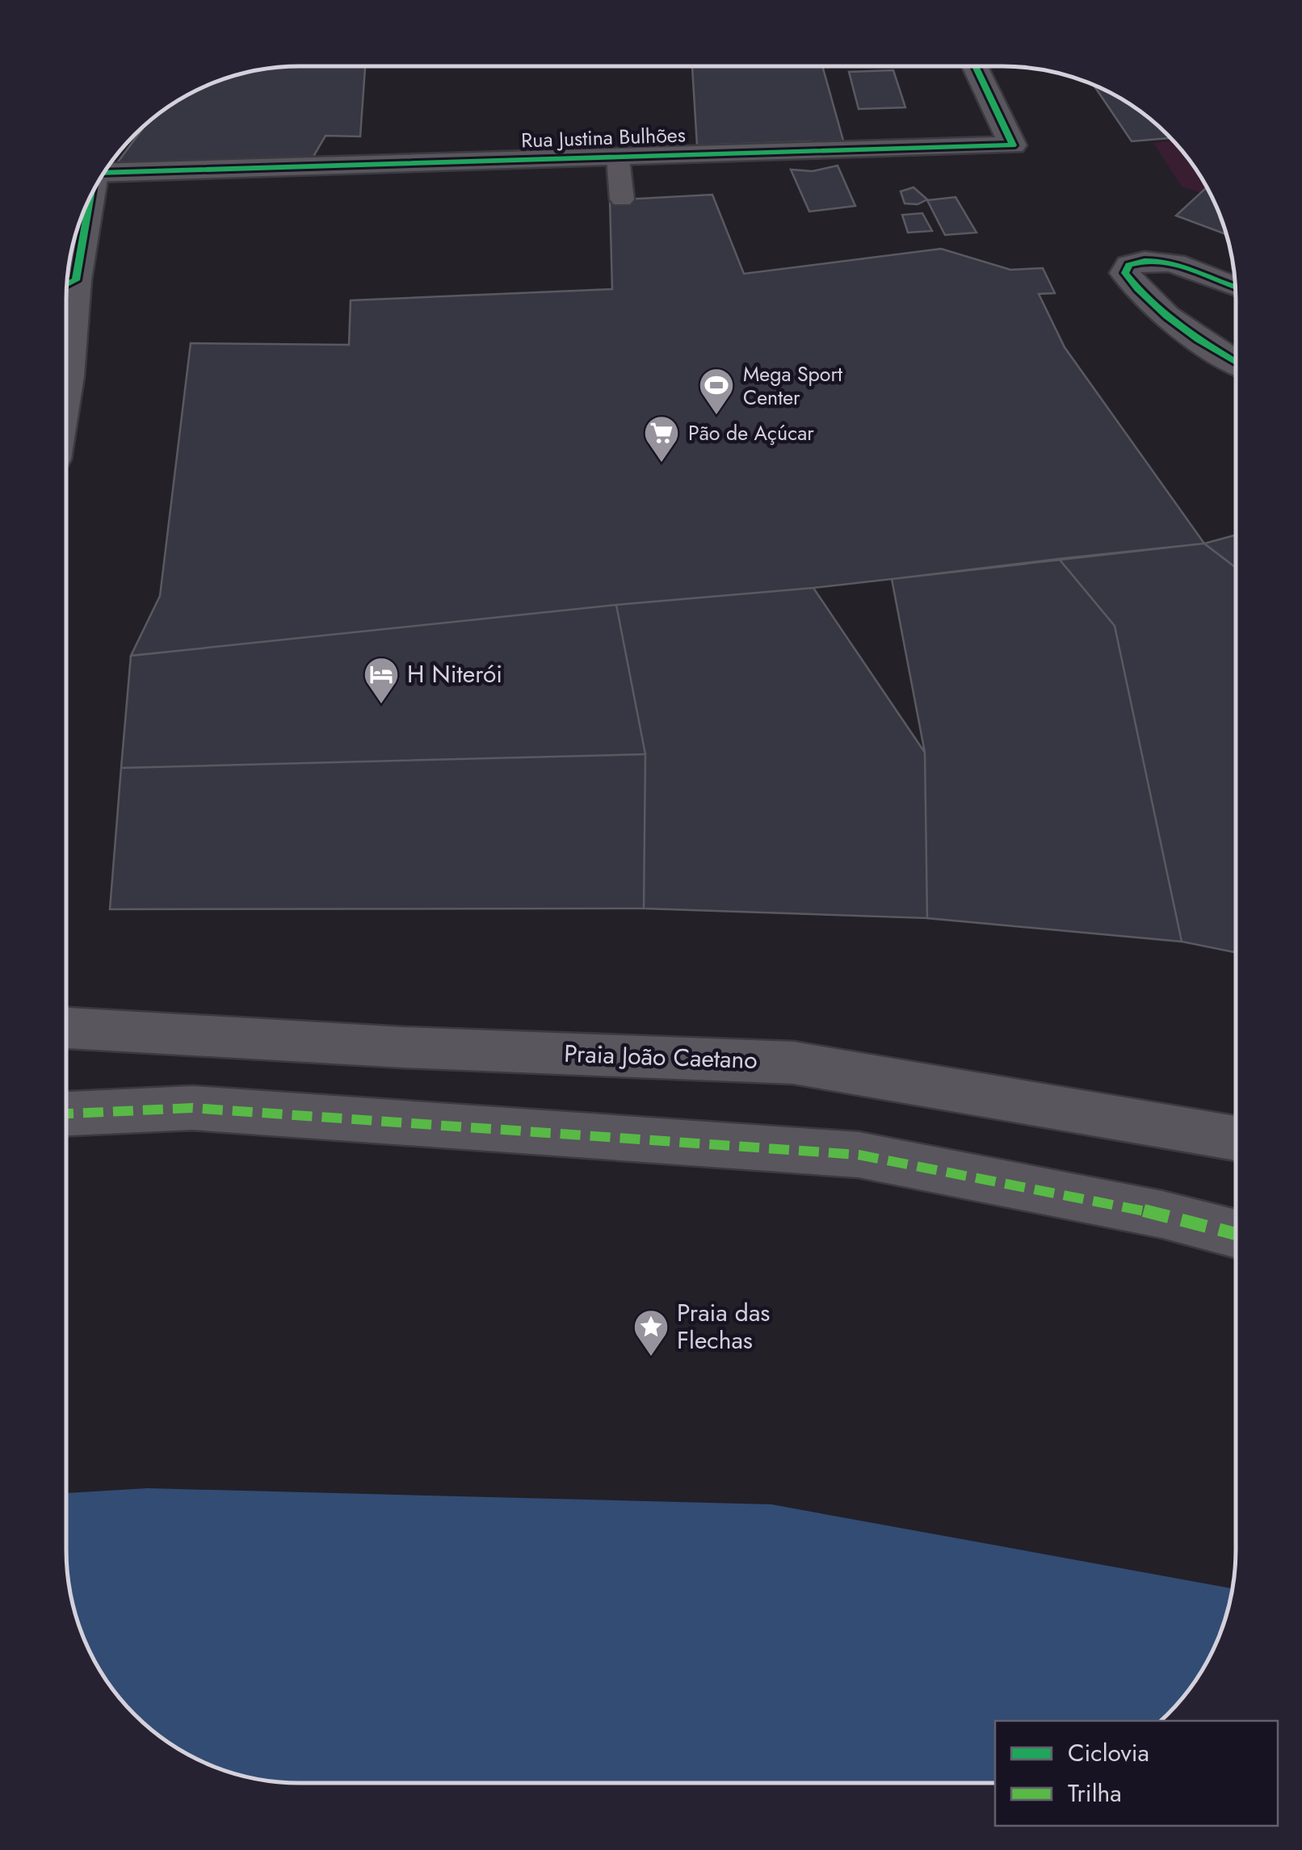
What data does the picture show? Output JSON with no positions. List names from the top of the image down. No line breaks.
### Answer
{"streets":{"street":["Rua Justina Bulhões","Praia João Caetano"]},"places":{"sports":["Mega Sport Center"],"supermarket":["Pão de Açúcar"],"hotel":["H Niterói"],"place":["Praia das Flechas"]},"legend":["Ciclovia","Trilha"]}
